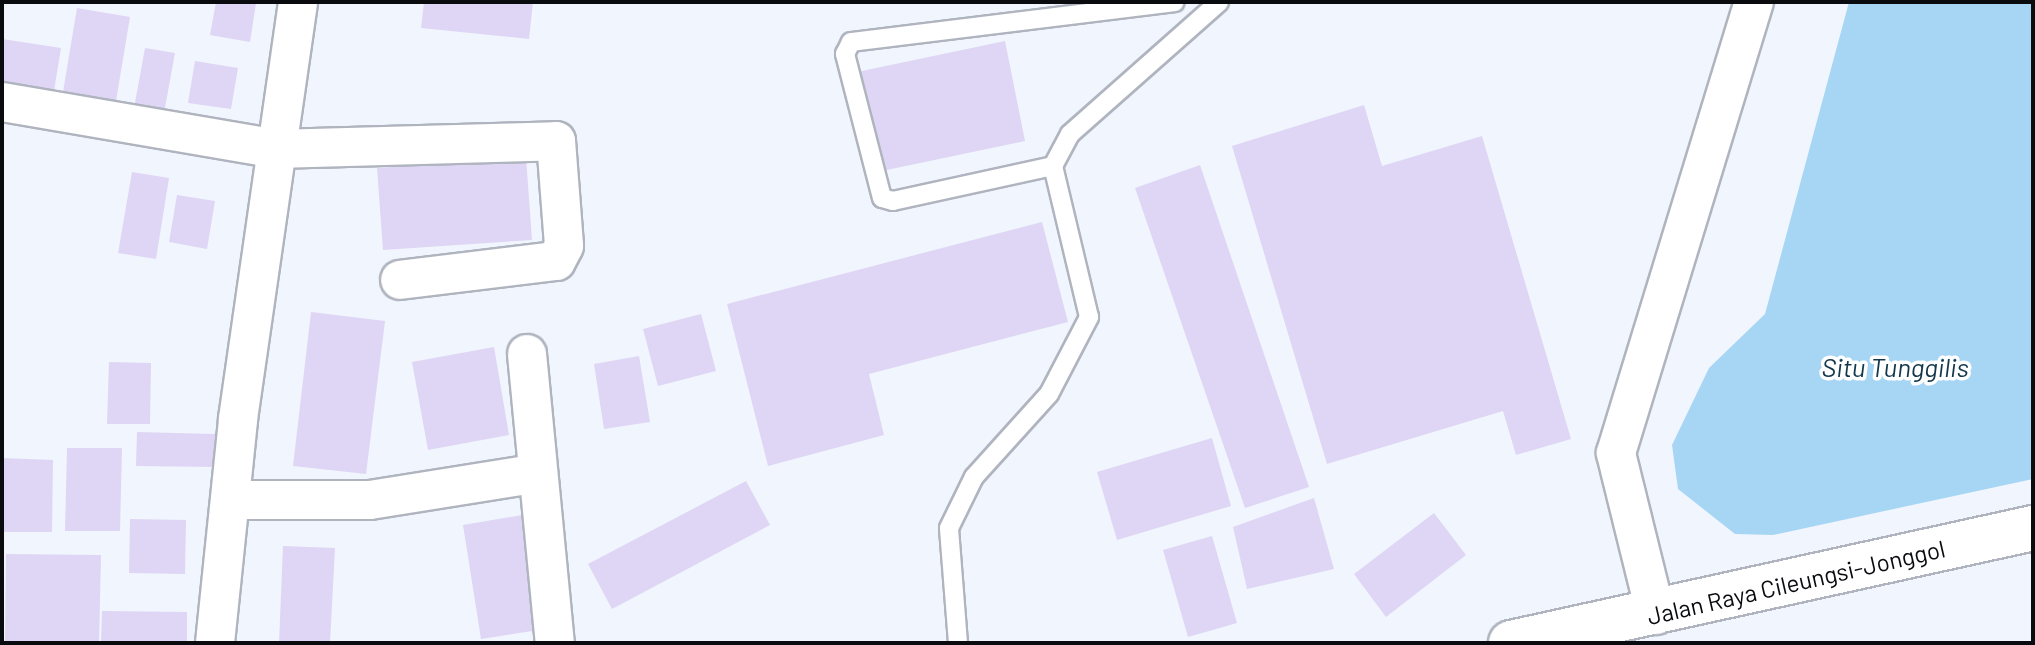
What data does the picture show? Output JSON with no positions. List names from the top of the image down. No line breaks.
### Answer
{"streets":{"main road":["Jalan Raya Cileungsi-Jonggol"]},"water":["Situ Tunggilis"]}
